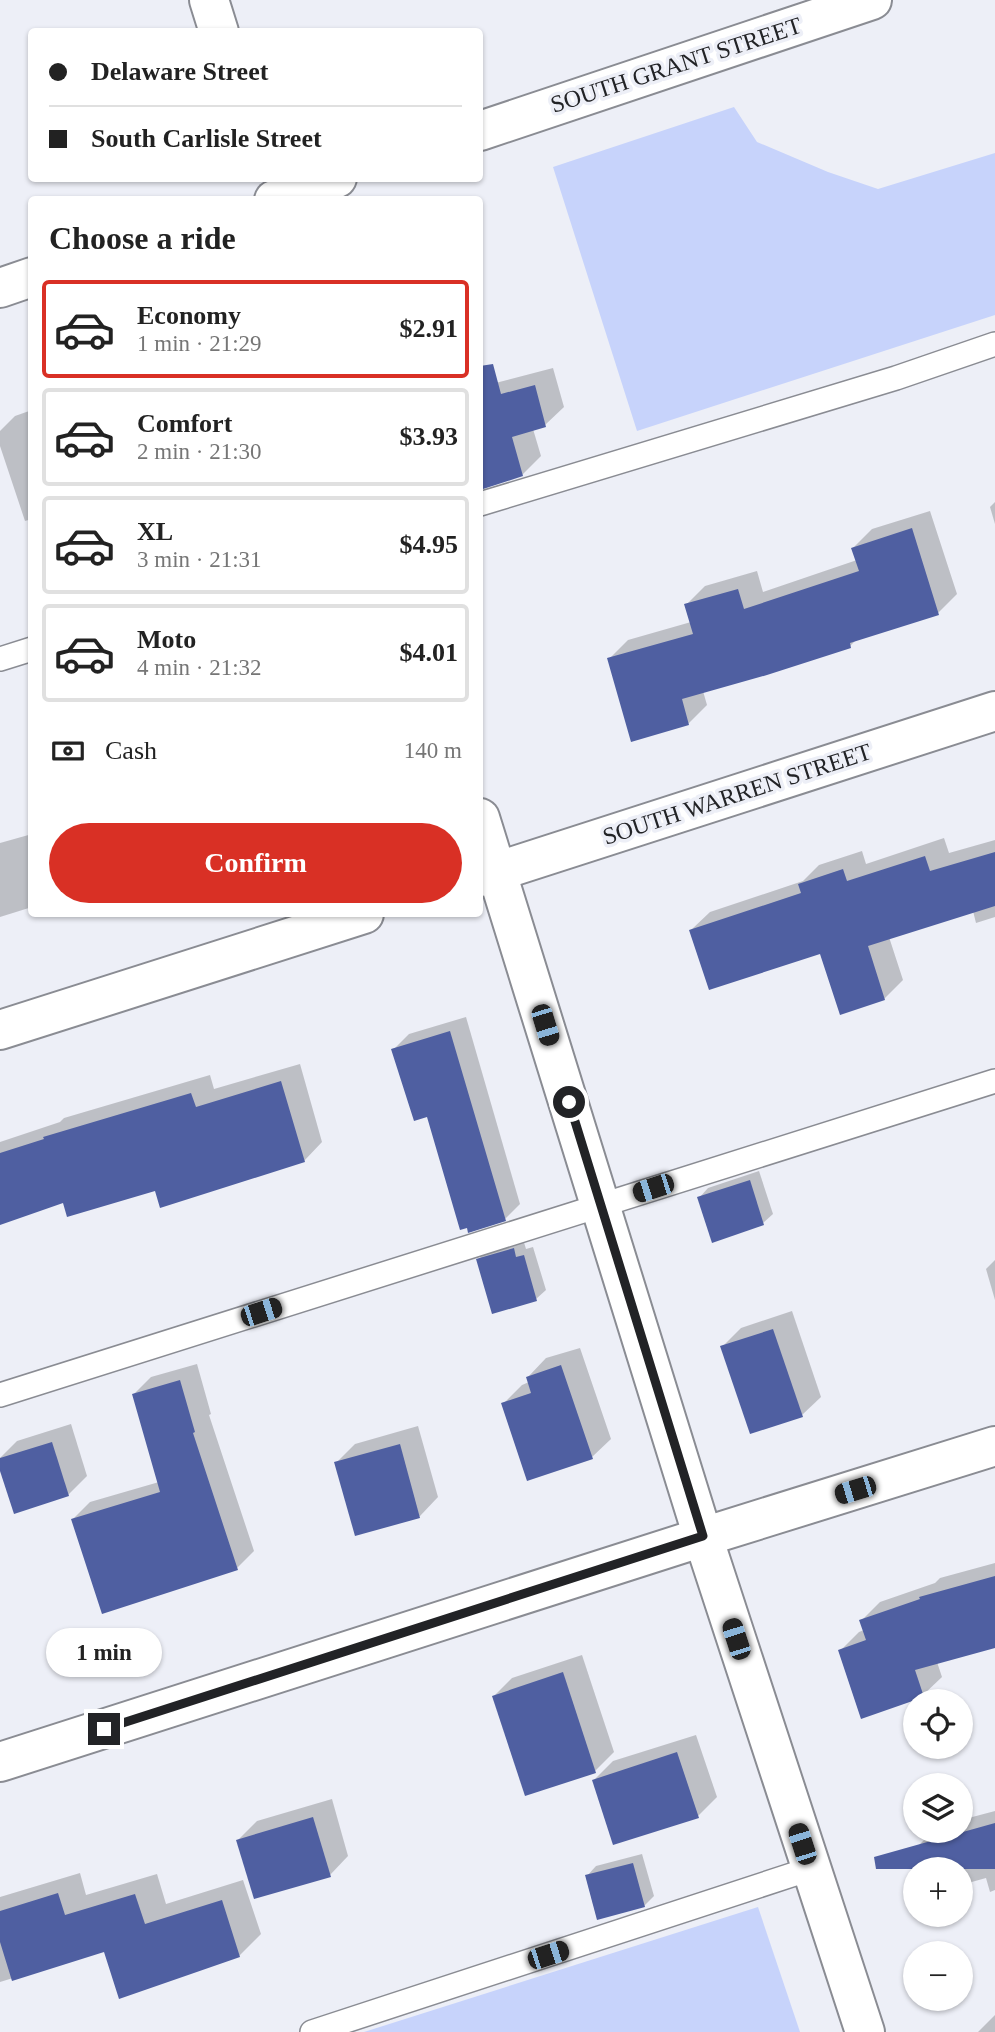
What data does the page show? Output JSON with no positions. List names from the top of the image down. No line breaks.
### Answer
{"streets":{"street":["SOUTH GRANT STREET","SOUTH WARREN STREET"]},"page":{"banner":["Delaware Street","South Carlisle Street"],"heading":"Choose a ride","list":[{"name":"Economy","note":"1 min · 21:29","value":"$2.91"},{"name":"Comfort","note":"2 min · 21:30","value":"$3.93"},{"name":"XL","note":"3 min · 21:31","value":"$4.95"},{"name":"Moto","note":"4 min · 21:32","value":"$4.01"}],"pay":["Cash","140 m"],"buttons":"Confirm","bubble":"1 min","map_buttons":["+","−"]}}
